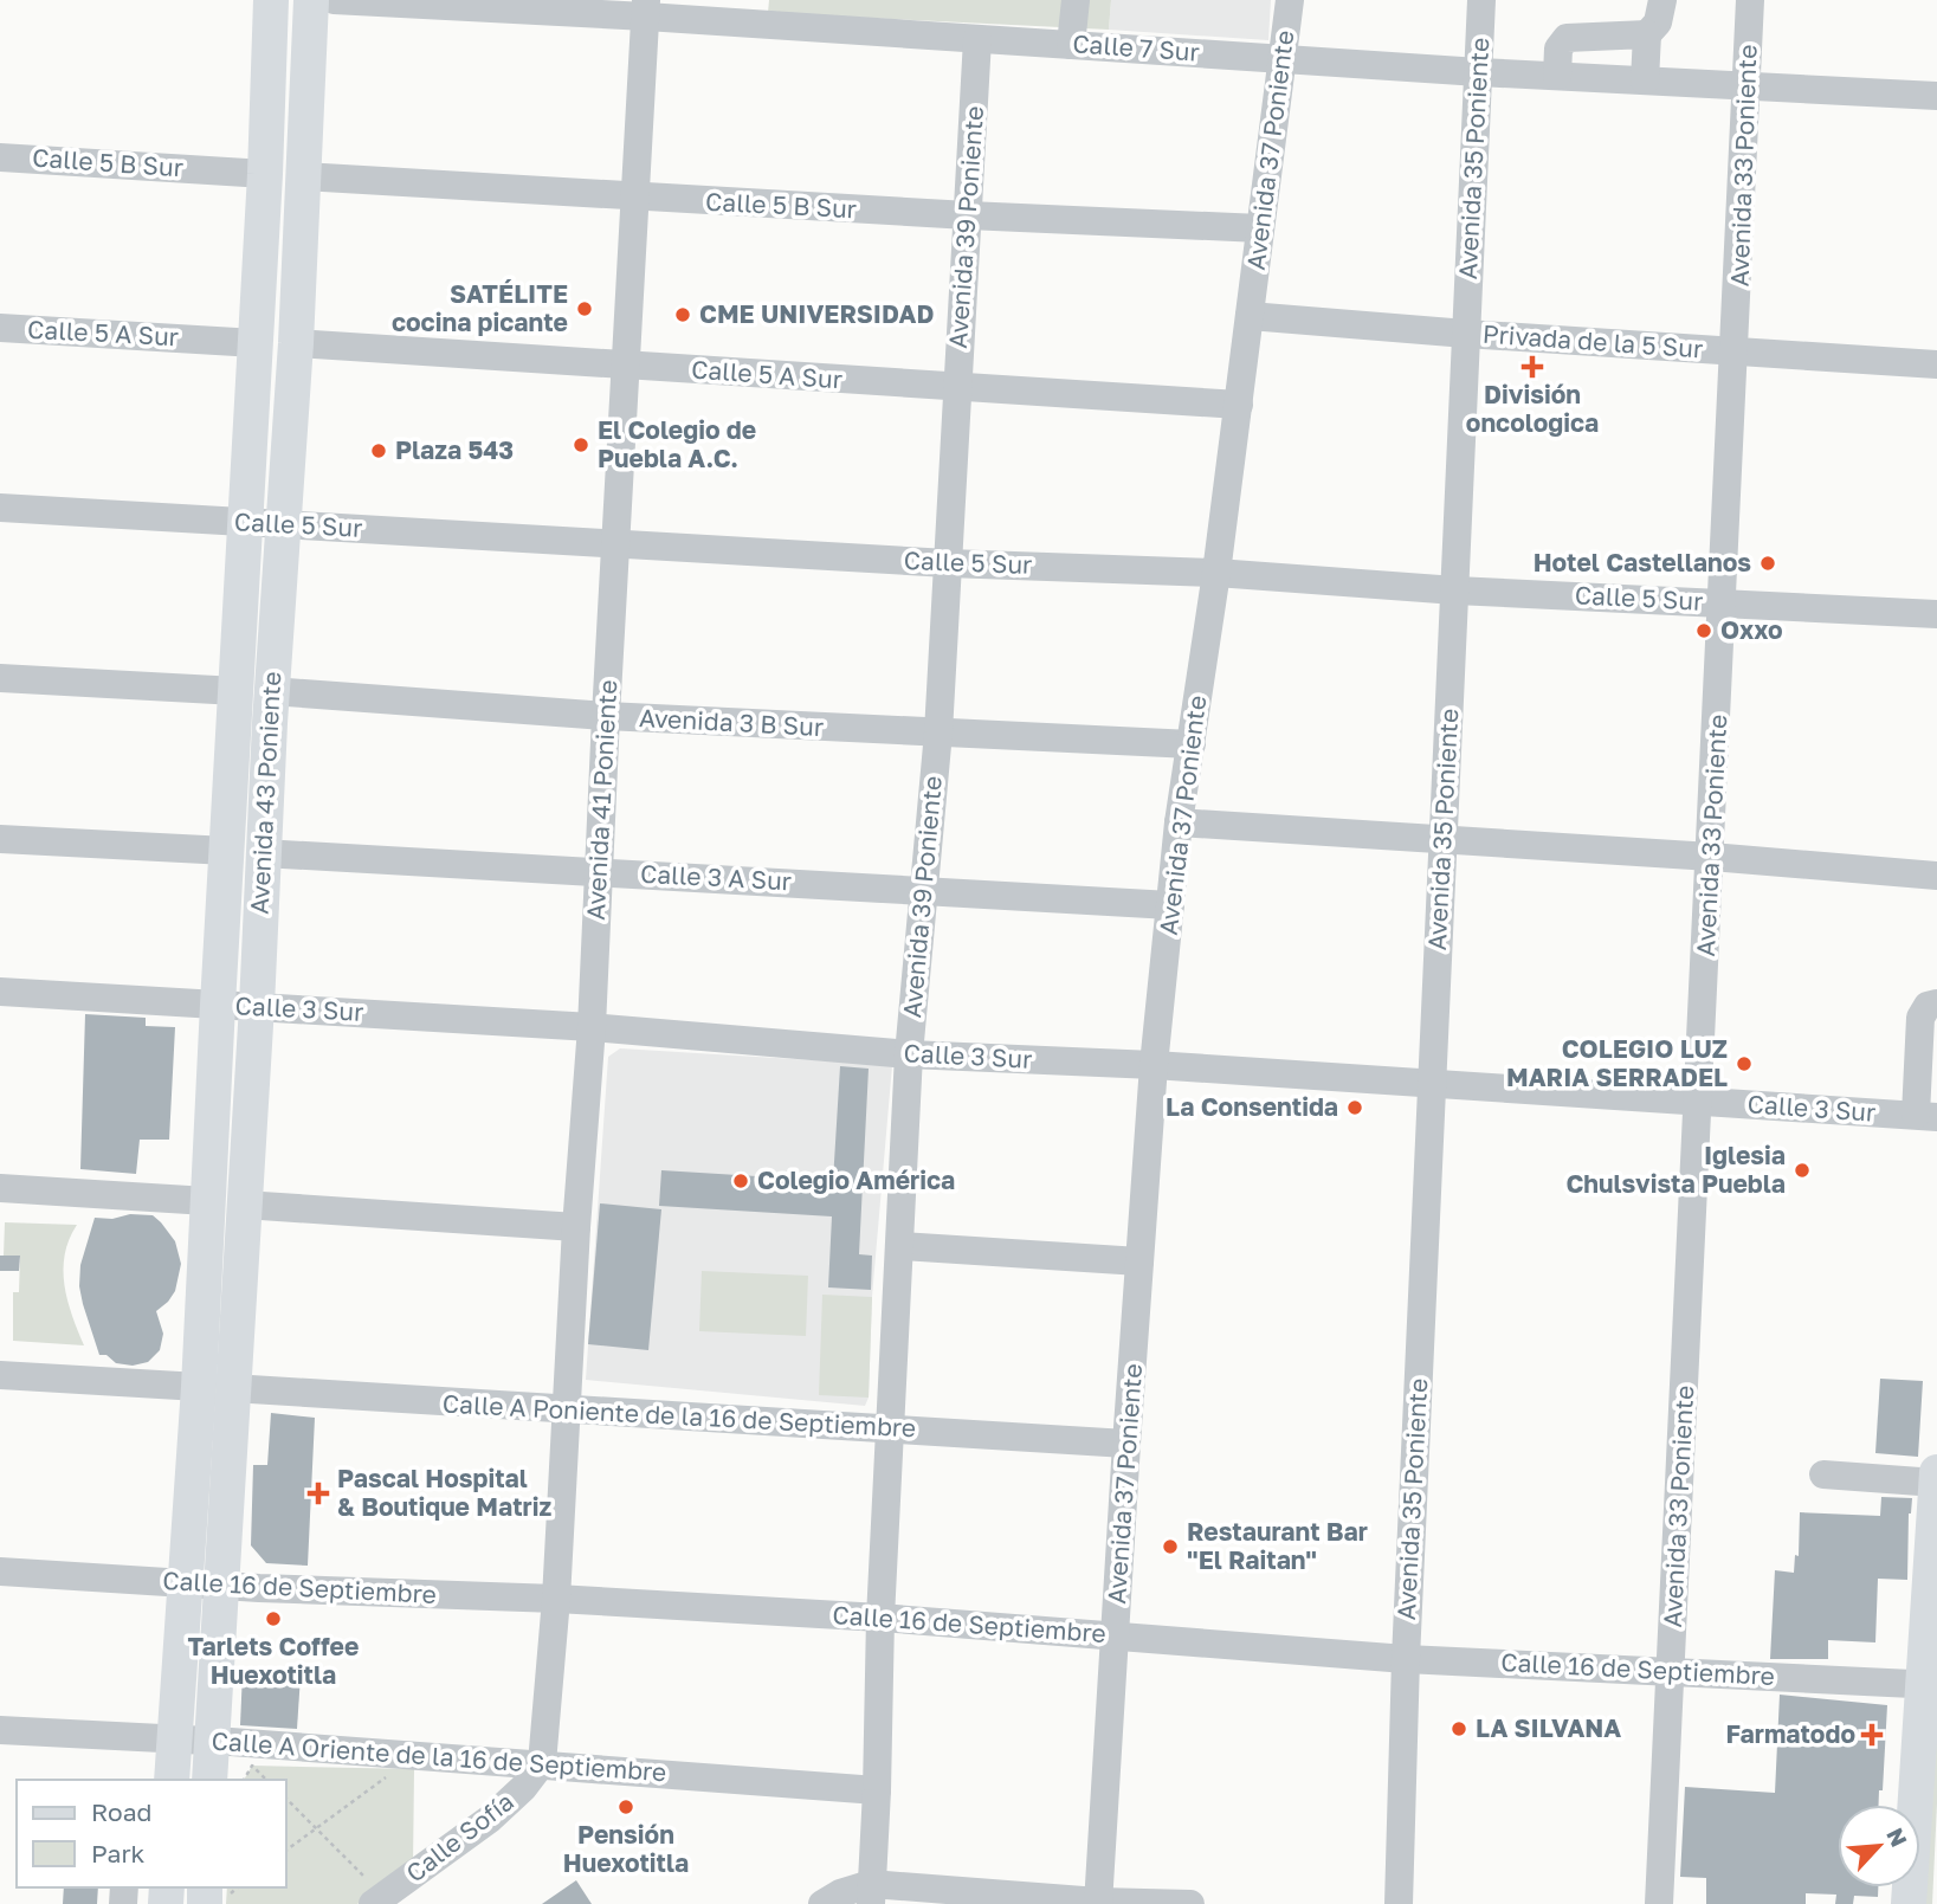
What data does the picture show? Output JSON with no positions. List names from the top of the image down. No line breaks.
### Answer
{"streets":{"main road":["Avenida 43 Poniente"],"street":["Calle 7 Sur","Avenida 37 Poniente","Avenida 35 Poniente","Calle 5 B Sur","Avenida 33 Poniente","Avenida 39 Poniente","Calle 5 A Sur","Privada de la 5 Sur","Calle 5 Sur","Avenida 3 B Sur","Avenida 41 Poniente","Calle 3 A Sur","Calle 3 Sur","Calle A Poniente de la 16 de Septiembre","Calle 16 de Septiembre","Calle A Oriente de la 16 de Septiembre","Calle Sofía"]},"crossings":[["Calle 7 Sur","Avenida 37 Poniente"],["Calle 7 Sur","Avenida 35 Poniente"],["Calle 7 Sur","Avenida 33 Poniente"],["Calle 7 Sur","Avenida 39 Poniente"],["Calle 7 Sur","Avenida 41 Poniente"],["Avenida 37 Poniente","Calle 5 B Sur"],["Avenida 37 Poniente","Calle 5 A Sur"],["Avenida 37 Poniente","Privada de la 5 Sur"],["Avenida 37 Poniente","Calle 5 Sur"],["Avenida 37 Poniente","Avenida 3 B Sur"],["Avenida 37 Poniente","Calle 3 A Sur"],["Avenida 37 Poniente","Calle 3 Sur"],["Avenida 37 Poniente","Calle A Poniente de la 16 de Septiembre"],["Avenida 37 Poniente","Calle 16 de Septiembre"],["Avenida 35 Poniente","Privada de la 5 Sur"],["Avenida 35 Poniente","Calle 5 Sur"],["Avenida 35 Poniente","Calle 3 Sur"],["Avenida 35 Poniente","Calle 16 de Septiembre"],["Calle 5 B Sur","Avenida 39 Poniente"],["Calle 5 B Sur","Avenida 43 Poniente"],["Calle 5 B Sur","Avenida 41 Poniente"],["Avenida 33 Poniente","Privada de la 5 Sur"],["Avenida 33 Poniente","Calle 5 Sur"],["Avenida 33 Poniente","Calle 3 Sur"],["Avenida 33 Poniente","Calle 16 de Septiembre"],["Avenida 39 Poniente","Calle 5 A Sur"],["Avenida 39 Poniente","Calle 5 Sur"],["Avenida 39 Poniente","Avenida 3 B Sur"],["Avenida 39 Poniente","Calle 3 A Sur"],["Avenida 39 Poniente","Calle 3 Sur"],["Avenida 39 Poniente","Calle A Poniente de la 16 de Septiembre"],["Avenida 39 Poniente","Calle 16 de Septiembre"],["Avenida 39 Poniente","Calle A Oriente de la 16 de Septiembre"],["Calle 5 A Sur","Avenida 43 Poniente"],["Calle 5 A Sur","Avenida 41 Poniente"],["Calle 5 Sur","Avenida 43 Poniente"],["Calle 5 Sur","Avenida 41 Poniente"],["Avenida 3 B Sur","Avenida 43 Poniente"],["Avenida 3 B Sur","Avenida 41 Poniente"],["Avenida 43 Poniente","Calle 3 A Sur"],["Avenida 43 Poniente","Calle 3 Sur"],["Avenida 43 Poniente","Calle A Poniente de la 16 de Septiembre"],["Avenida 43 Poniente","Calle 16 de Septiembre"],["Avenida 43 Poniente","Calle A Oriente de la 16 de Septiembre"],["Avenida 41 Poniente","Calle 3 A Sur"],["Avenida 41 Poniente","Calle 3 Sur"],["Avenida 41 Poniente","Calle A Poniente de la 16 de Septiembre"],["Avenida 41 Poniente","Calle 16 de Septiembre"],["Avenida 41 Poniente","Calle A Oriente de la 16 de Septiembre"],["Avenida 41 Poniente","Calle Sofía"],["Calle A Oriente de la 16 de Septiembre","Calle Sofía"]],"places":{"other":["SATÉLITE cocina picante","CME UNIVERSIDAD","El Colegio de Puebla A.C.","Plaza 543","Hotel Castellanos","Oxxo","COLEGIO LUZ MARIA SERRADEL","La Consentida","Iglesia Chulsvista Puebla","Colegio América","Restaurant Bar \"El Raitan\"","Tarlets Coffee Huexotitla","LA SILVANA","Pensión Huexotitla"],"health":["División oncologica","Pascal Hospital & Boutique Matriz","Farmatodo"]},"legend":["Road","Park"],"north":"top right"}
